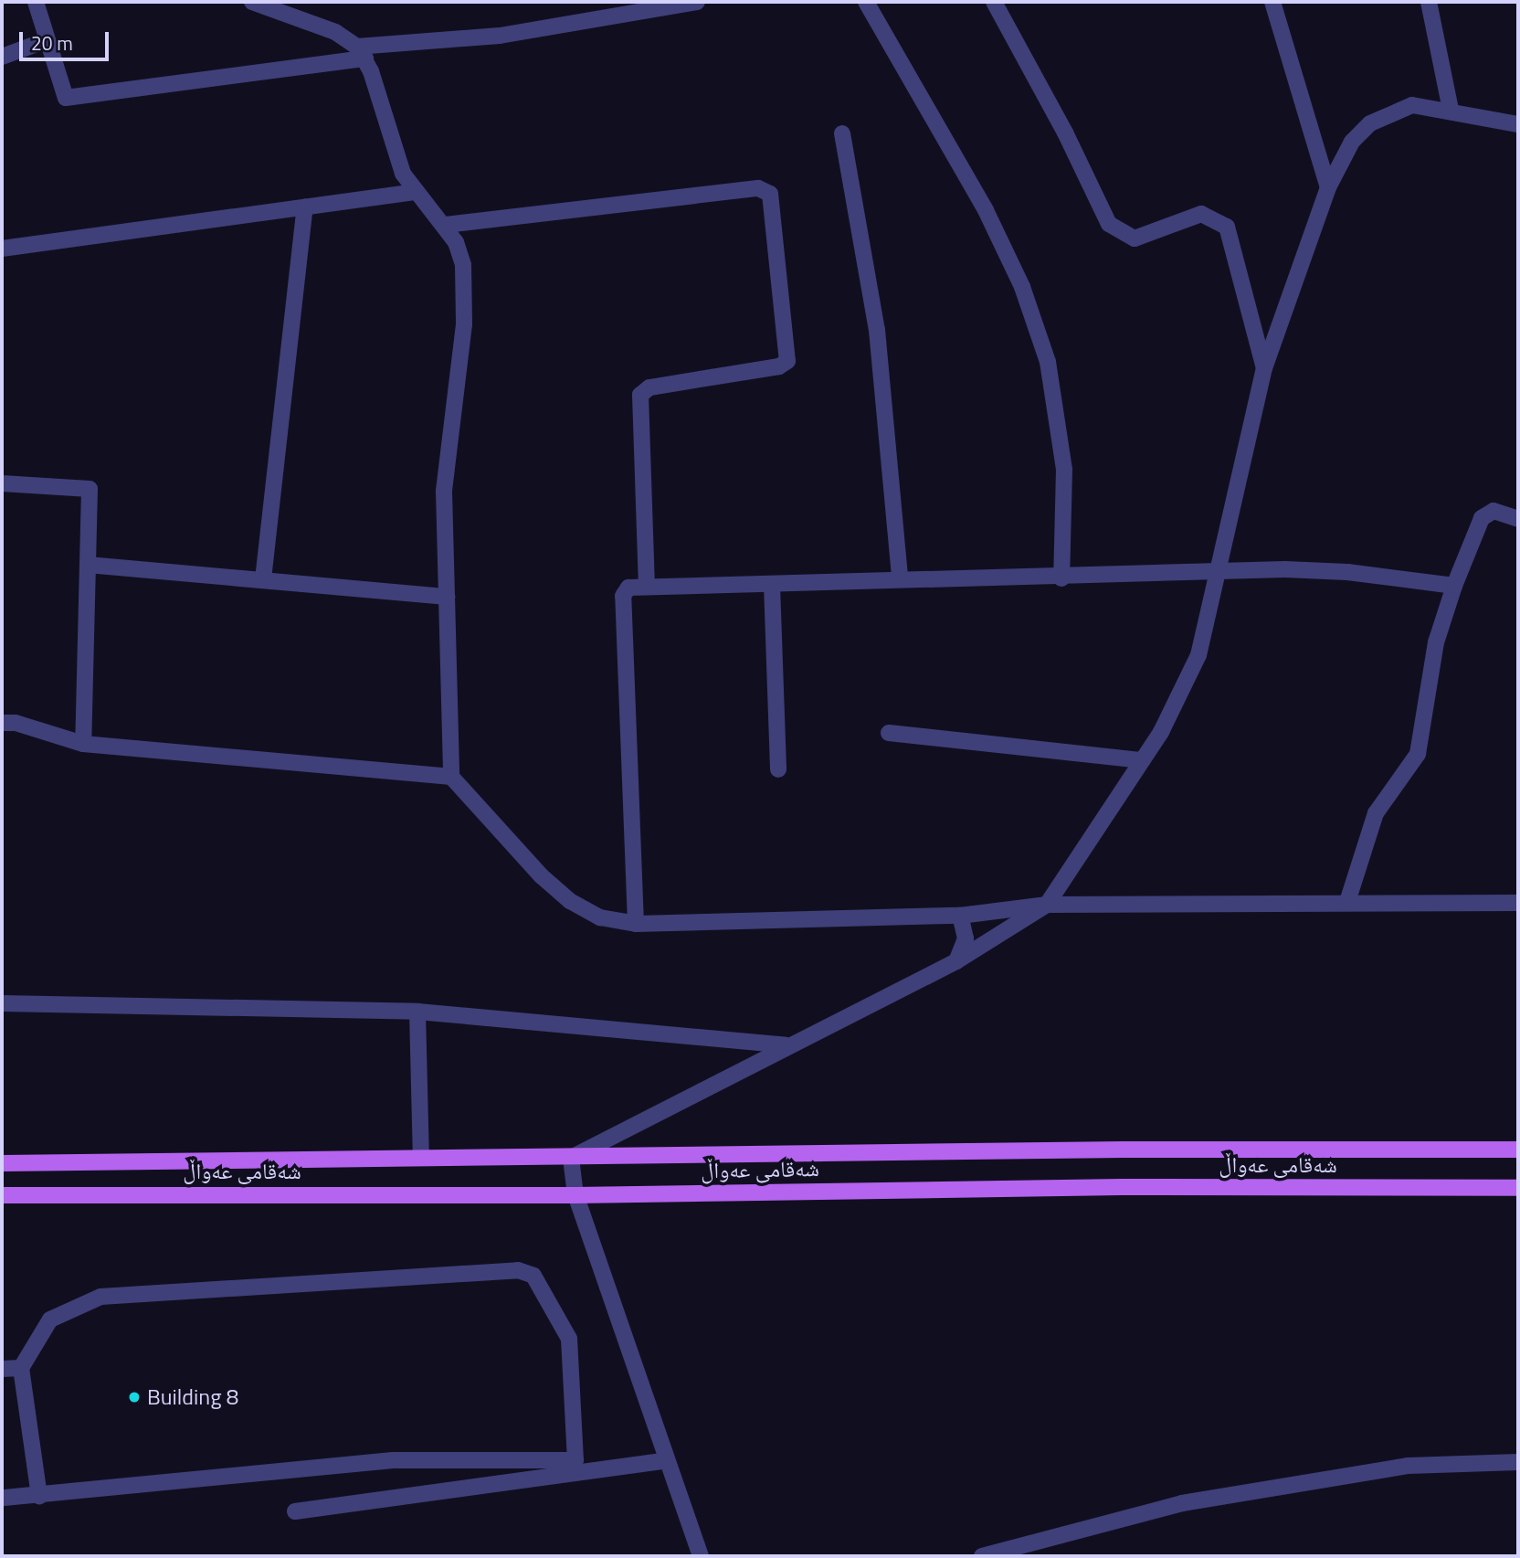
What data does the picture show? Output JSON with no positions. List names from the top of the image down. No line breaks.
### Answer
{"streets":{"main road":["شەقامی عەواڵ"]},"places":["Building 8"],"scale_bar":"20 m"}
